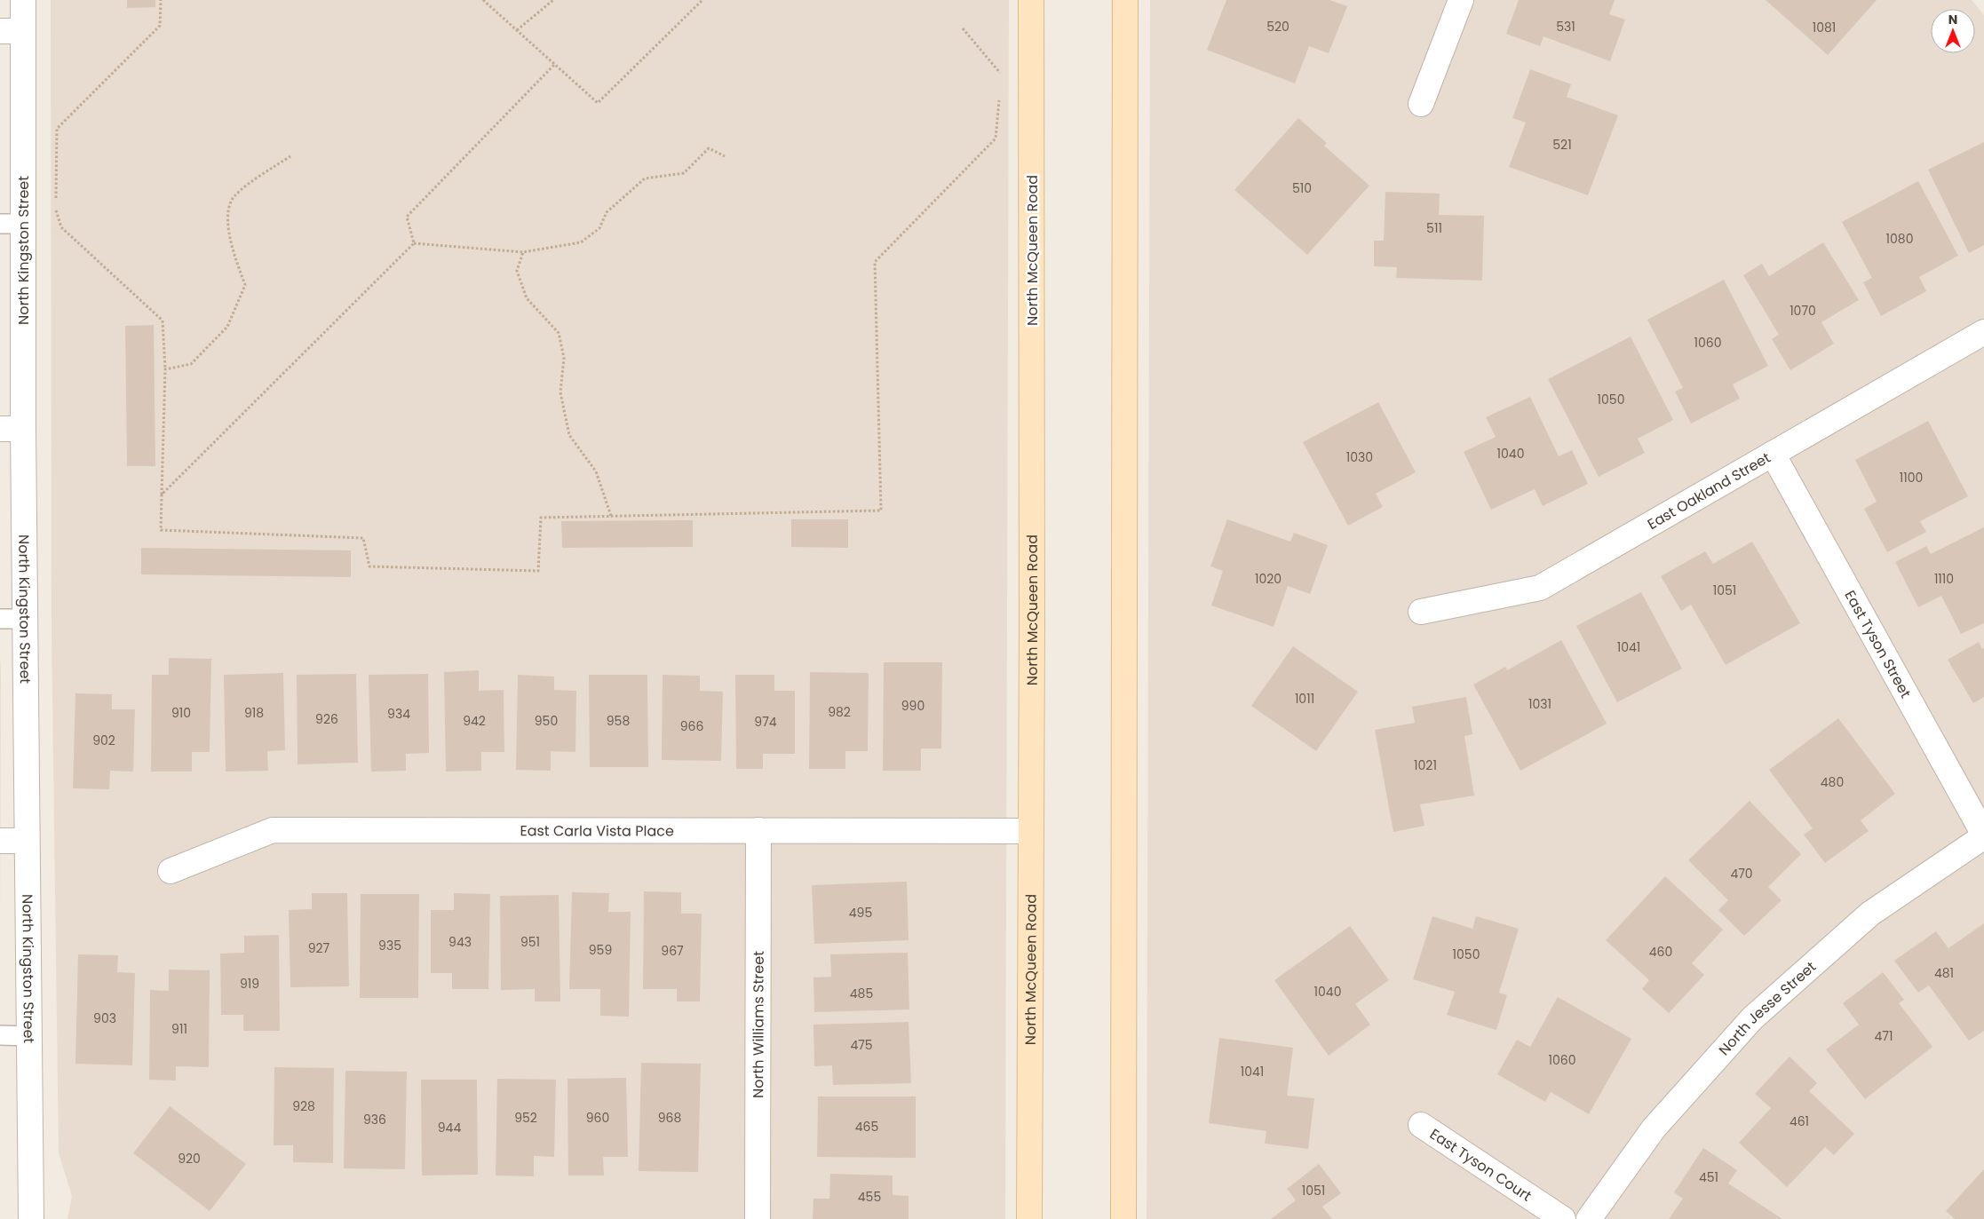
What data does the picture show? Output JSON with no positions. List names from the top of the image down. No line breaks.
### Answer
{"streets":{"main road":["North McQueen Road"],"street":["North Kingston Street","East Oakland Street","East Tyson Street","East Carla Vista Place","North Jesse Street","North Williams Street","East Tyson Court"]},"crossings":[["North McQueen Road","East Carla Vista Place"],["East Oakland Street","East Tyson Street"],["East Tyson Street","North Jesse Street"],["East Carla Vista Place","North Williams Street"]],"house_numbers":["520","531","1081","521","510","511","1080","1070","1060","1050","1040","1030","1100","1020","1110","1051","1041","1011","1031","990","982","910","918","934","926","942","950","958","974","966","902","1021","480","470","495","943","951","935","927","959","967","460","1050","481","919","1040","485","903","911","471","475","1060","1041","928","952","960","968","936","461","465","944","920","451","1051","455"],"north":"top"}
